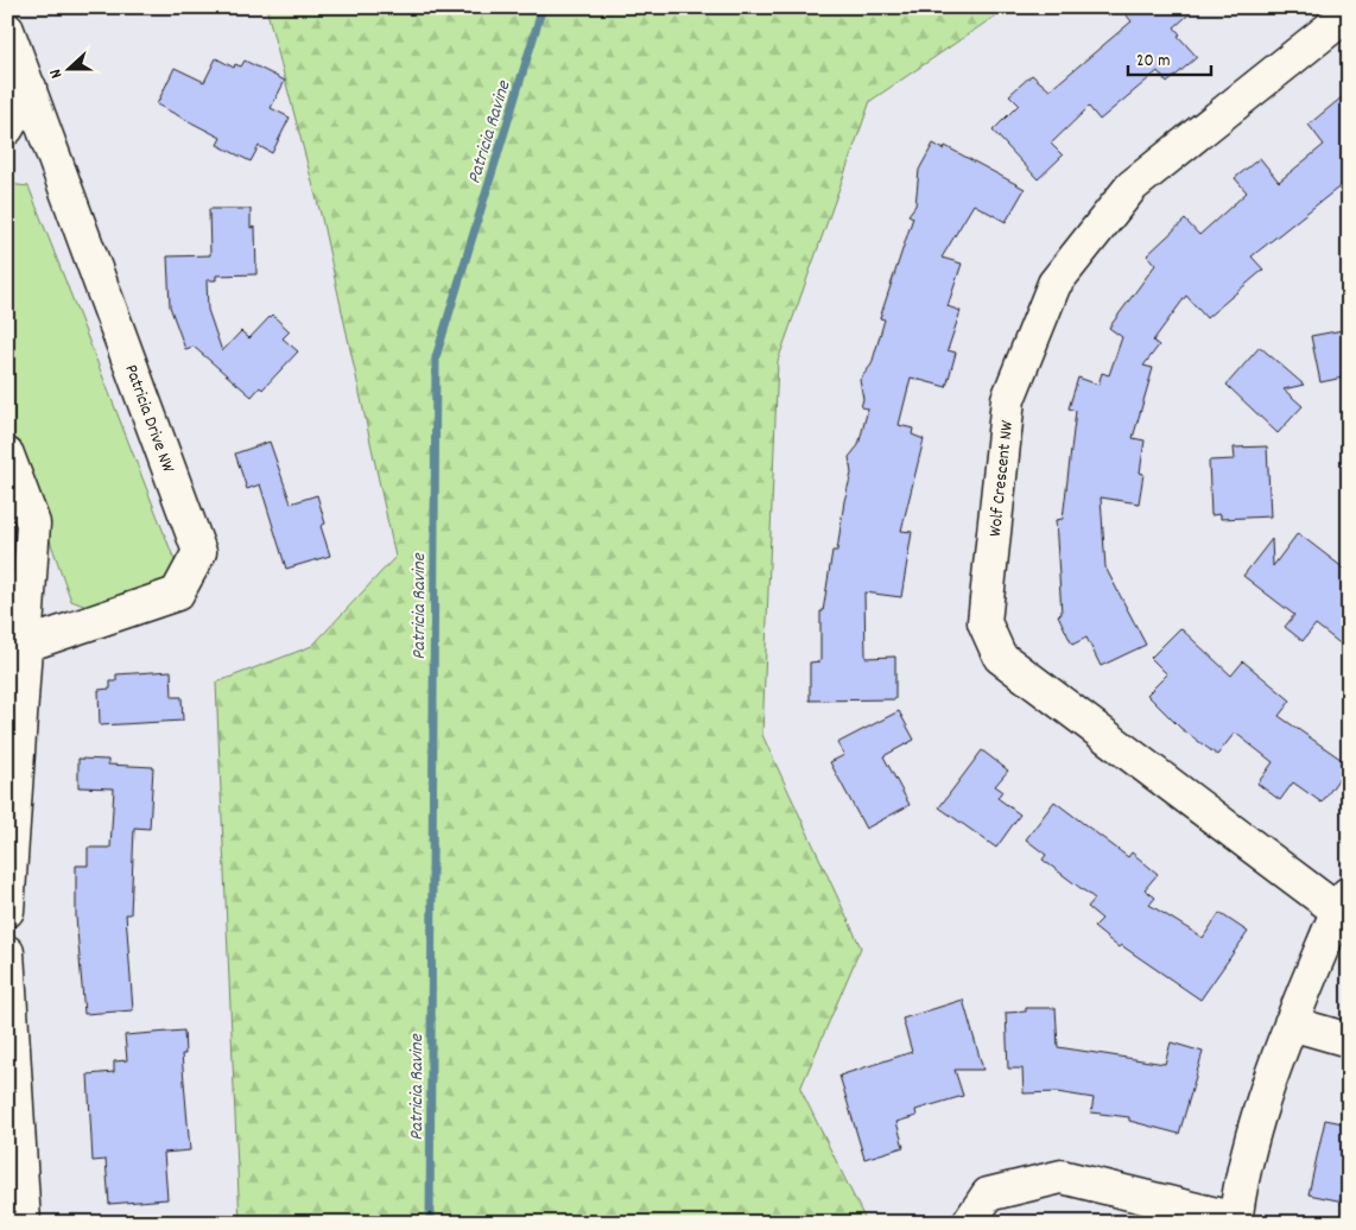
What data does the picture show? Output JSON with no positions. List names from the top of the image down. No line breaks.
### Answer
{"streets":{"street":["Patricia Drive NW","Wolf Crescent NW"]},"water":["Patricia Ravine"],"scale_bar":"20 m","north":"left"}
